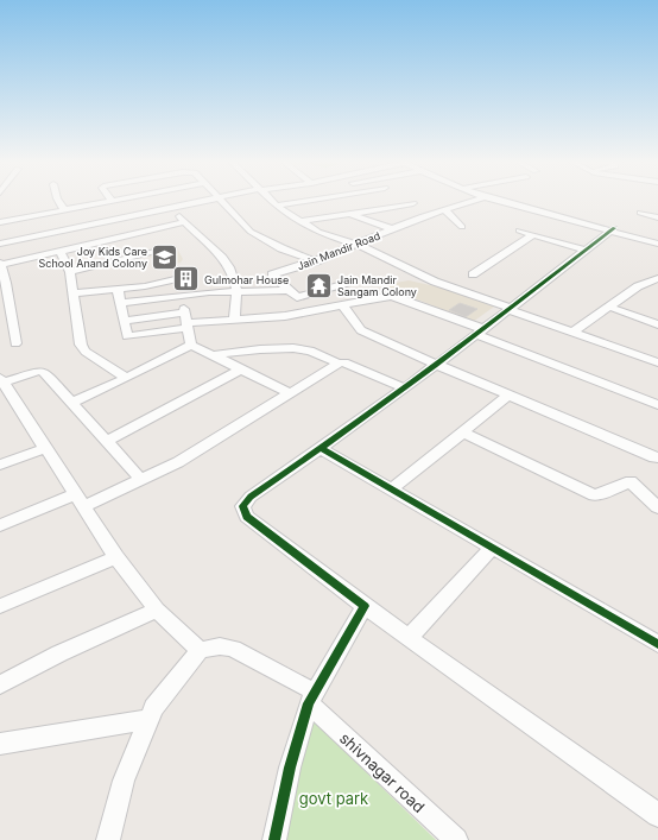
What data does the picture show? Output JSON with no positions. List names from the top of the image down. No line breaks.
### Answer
{"streets":{"street":["Jain Mandir Road","shivnagar road"]},"parks":["govt park"],"places":{"school or university":["Joy Kids Care School Anand Colony"],"building":["Gulmohar House"],"temple":["Jain Mandir Sangam Colony"]}}
